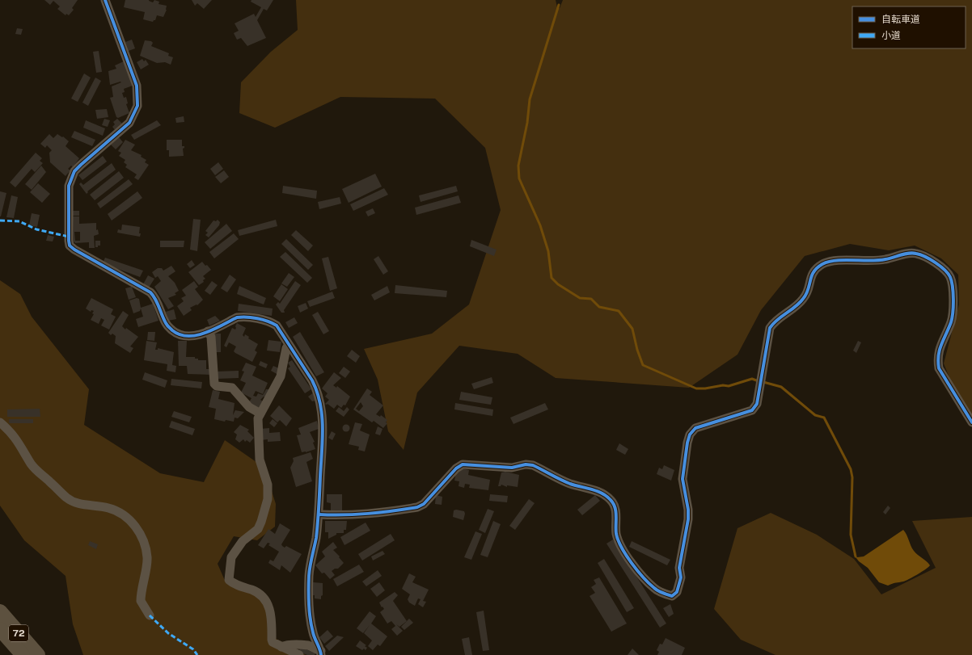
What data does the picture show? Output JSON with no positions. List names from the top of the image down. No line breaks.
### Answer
{"streets":{"main road":["72"]},"legend":["自転車道","小道"]}
